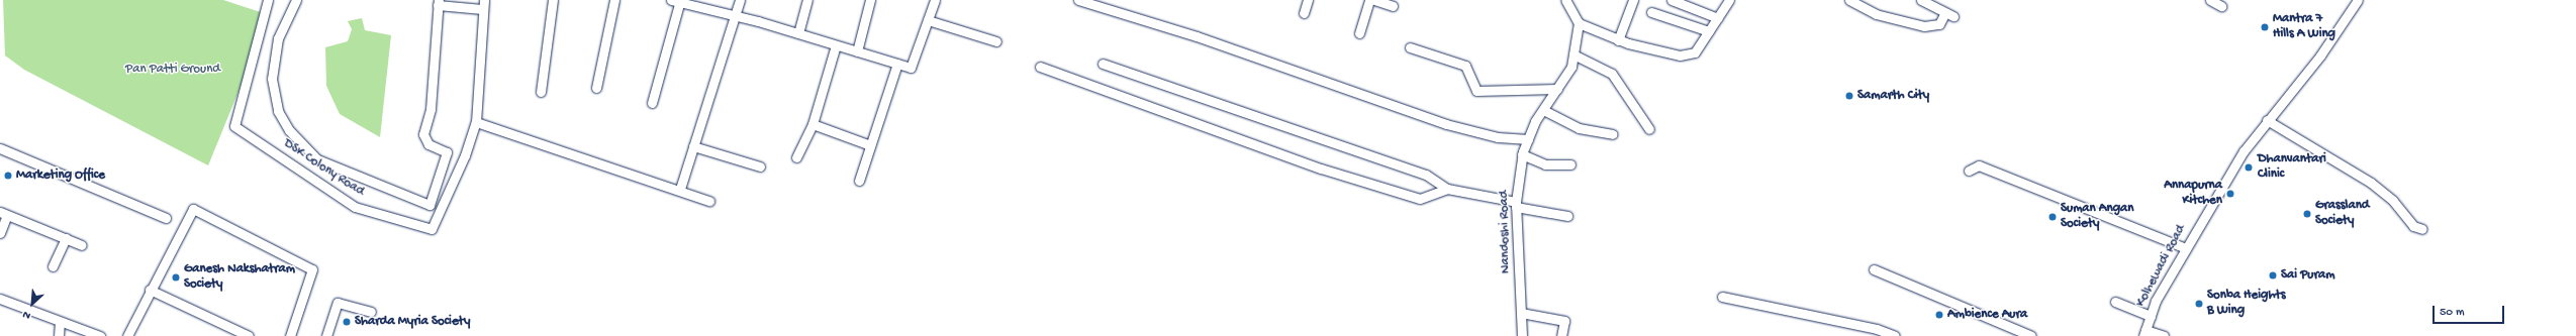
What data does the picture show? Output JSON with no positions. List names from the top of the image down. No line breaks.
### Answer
{"streets":{"street":["DSK Colony Road","Nandoshi Road","Kolhewadi Road"]},"parks":["Pan Patti Ground"],"places":["Mantra 7 Hills A Wing","Samarth City","Dhanvantari Clinic","Marketing Office","Annapurna Kitchen","Grassland Society","Suman Angan Society","Sai Puram","Ganesh Nakshatram Society","Sonba Heights B Wing","Ambience Aura","Sharda Myria Society"],"scale_bar":"50 m","north":"bottom left"}
